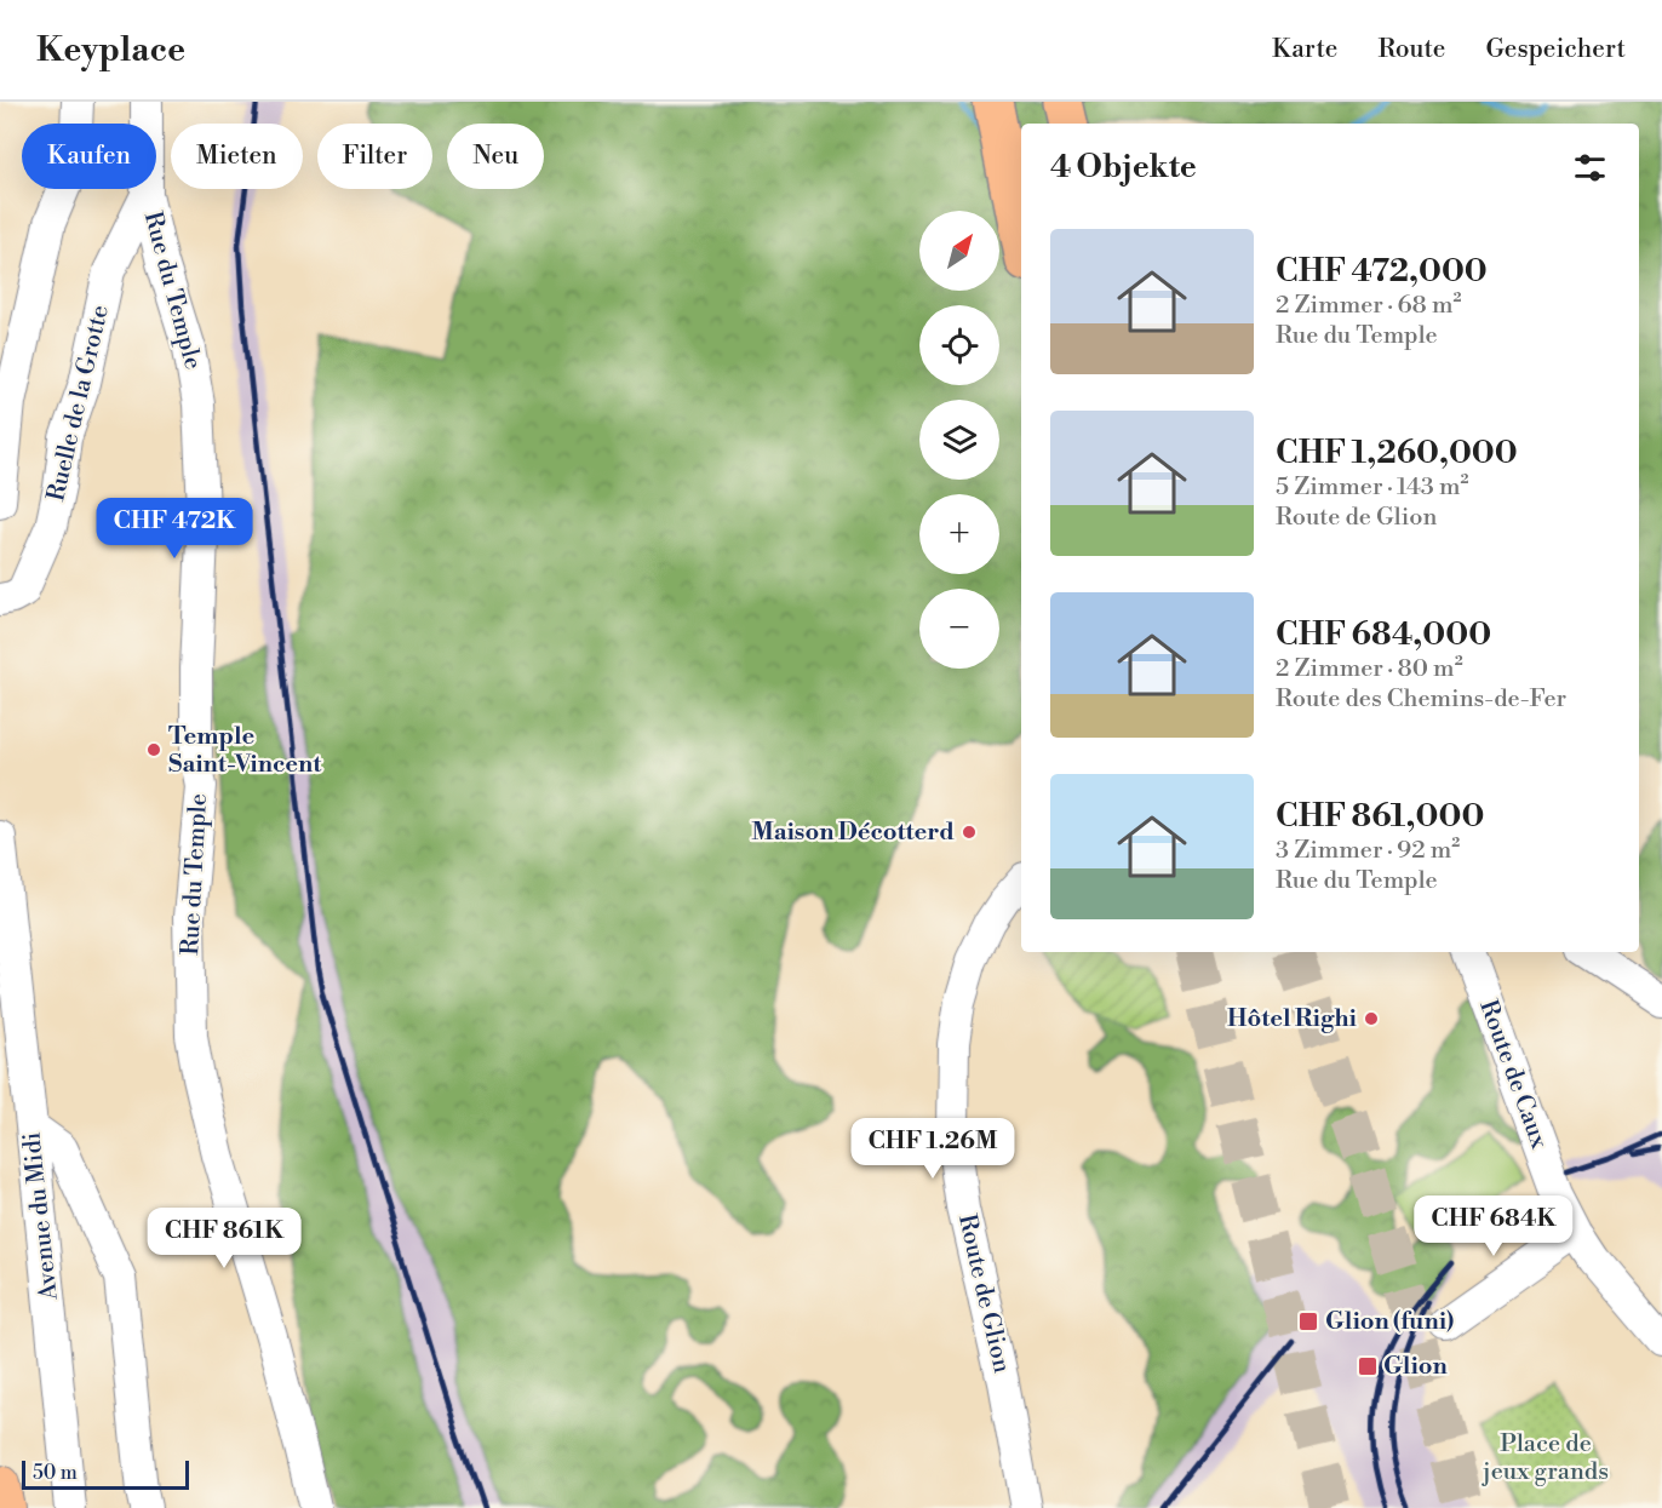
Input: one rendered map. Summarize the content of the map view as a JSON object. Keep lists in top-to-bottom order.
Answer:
{
  "streets": {
    "street": [
      "Rue du Temple",
      "Ruelle de la Grotte",
      "Route de Caux",
      "Avenue du Midi",
      "Route de Glion"
    ]
  },
  "crossings": [
    ["Rue du Temple", "Ruelle de la Grotte"]
  ],
  "parks": ["Place de jeux grands"],
  "places": {
    "other": ["Temple Saint-Vincent", "Maison Décotterd", "Hôtel Righi"],
    "transit": ["Glion (funi)", "Glion"]
  },
  "scale_bar": "50 m",
  "north": "top right",
  "page": {
    "header": "Keyplace",
    "nav": ["Karte", "Route", "Gespeichert"],
    "chip": [
      "Kaufen",
      "Mieten",
      "Filter",
      "Neu"
    ],
    "heading": "4 Objekte",
    "map_buttons": ["+", "−"],
    "list": [
      {
        "name": "CHF 472,000",
        "note": "2 Zimmer · 68 m² · Rue du Temple"
      },
      {
        "name": "CHF 1,260,000",
        "note": "5 Zimmer · 143 m² · Route de Glion"
      },
      {
        "name": "CHF 684,000",
        "note": "2 Zimmer · 80 m² · Route des Chemins-de-Fer"
      },
      {
        "name": "CHF 861,000",
        "note": "3 Zimmer · 92 m² · Rue du Temple"
      }
    ],
    "price": [
      "CHF 472K",
      "CHF 1.26M",
      "CHF 684K",
      "CHF 861K"
    ],
    "scale": "50 m"
  }
}
